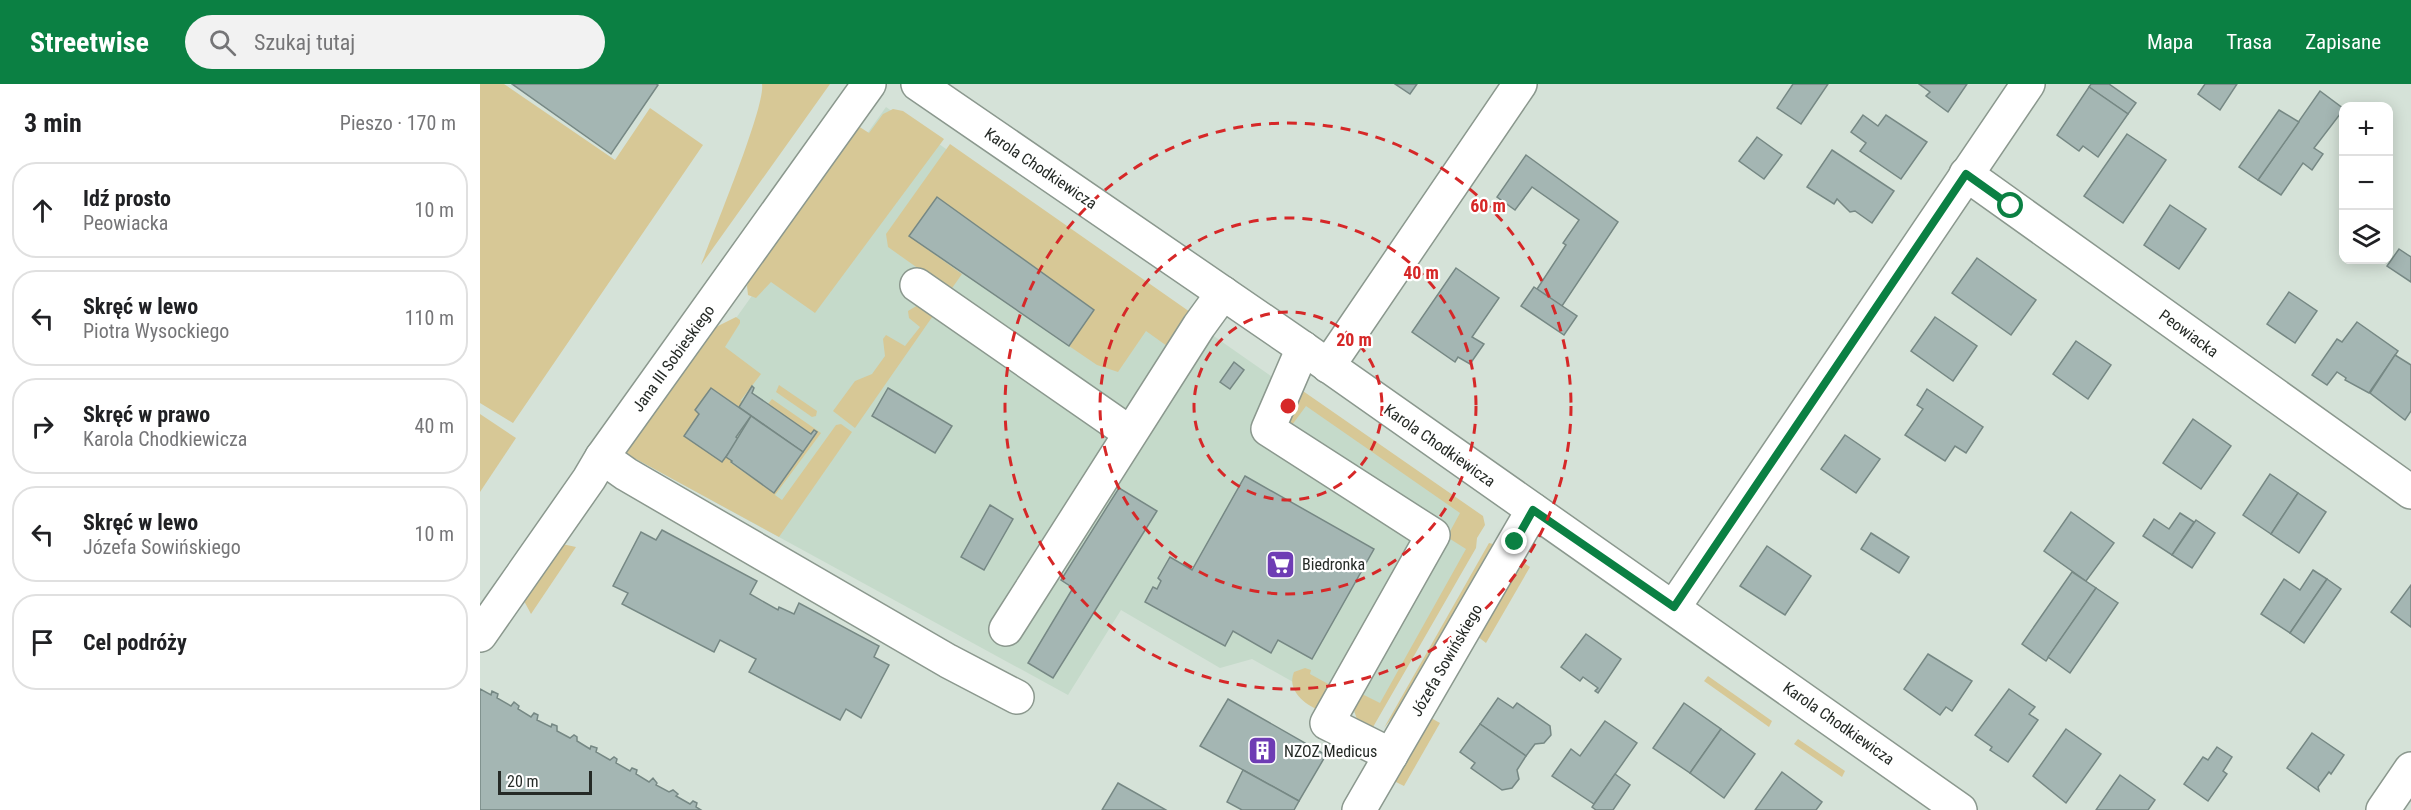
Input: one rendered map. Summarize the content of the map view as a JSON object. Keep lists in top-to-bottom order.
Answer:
{
  "streets": {
    "street": [
      "Karola Chodkiewicza",
      "Peowiacka",
      "Jana III Sobieskiego",
      "Józefa Sowińskiego"
    ]
  },
  "crossings": [
    ["Karola Chodkiewicza", "Józefa Sowińskiego"]
  ],
  "places": {
    "supermarket": ["Biedronka"],
    "building": ["NZOZ Medicus"]
  },
  "scale_bar": "20 m",
  "page": {
    "header": "Streetwise",
    "search": "Szukaj tutaj",
    "nav": ["Mapa", "Trasa", "Zapisane"],
    "heading": ["3 min", "Pieszo · 170 m"],
    "map_buttons": ["+", "−"],
    "list": [
      ["Idź prosto", "Peowiacka", "10 m"],
      ["Skręć w lewo", "Piotra Wysockiego", "110 m"],
      ["Skręć w prawo", "Karola Chodkiewicza", "40 m"],
      ["Skręć w lewo", "Józefa Sowińskiego", "10 m"],
      "Cel podróży"
    ],
    "scale": "20 m"
  },
  "rings": ["60 m", "40 m", "20 m"]
}
